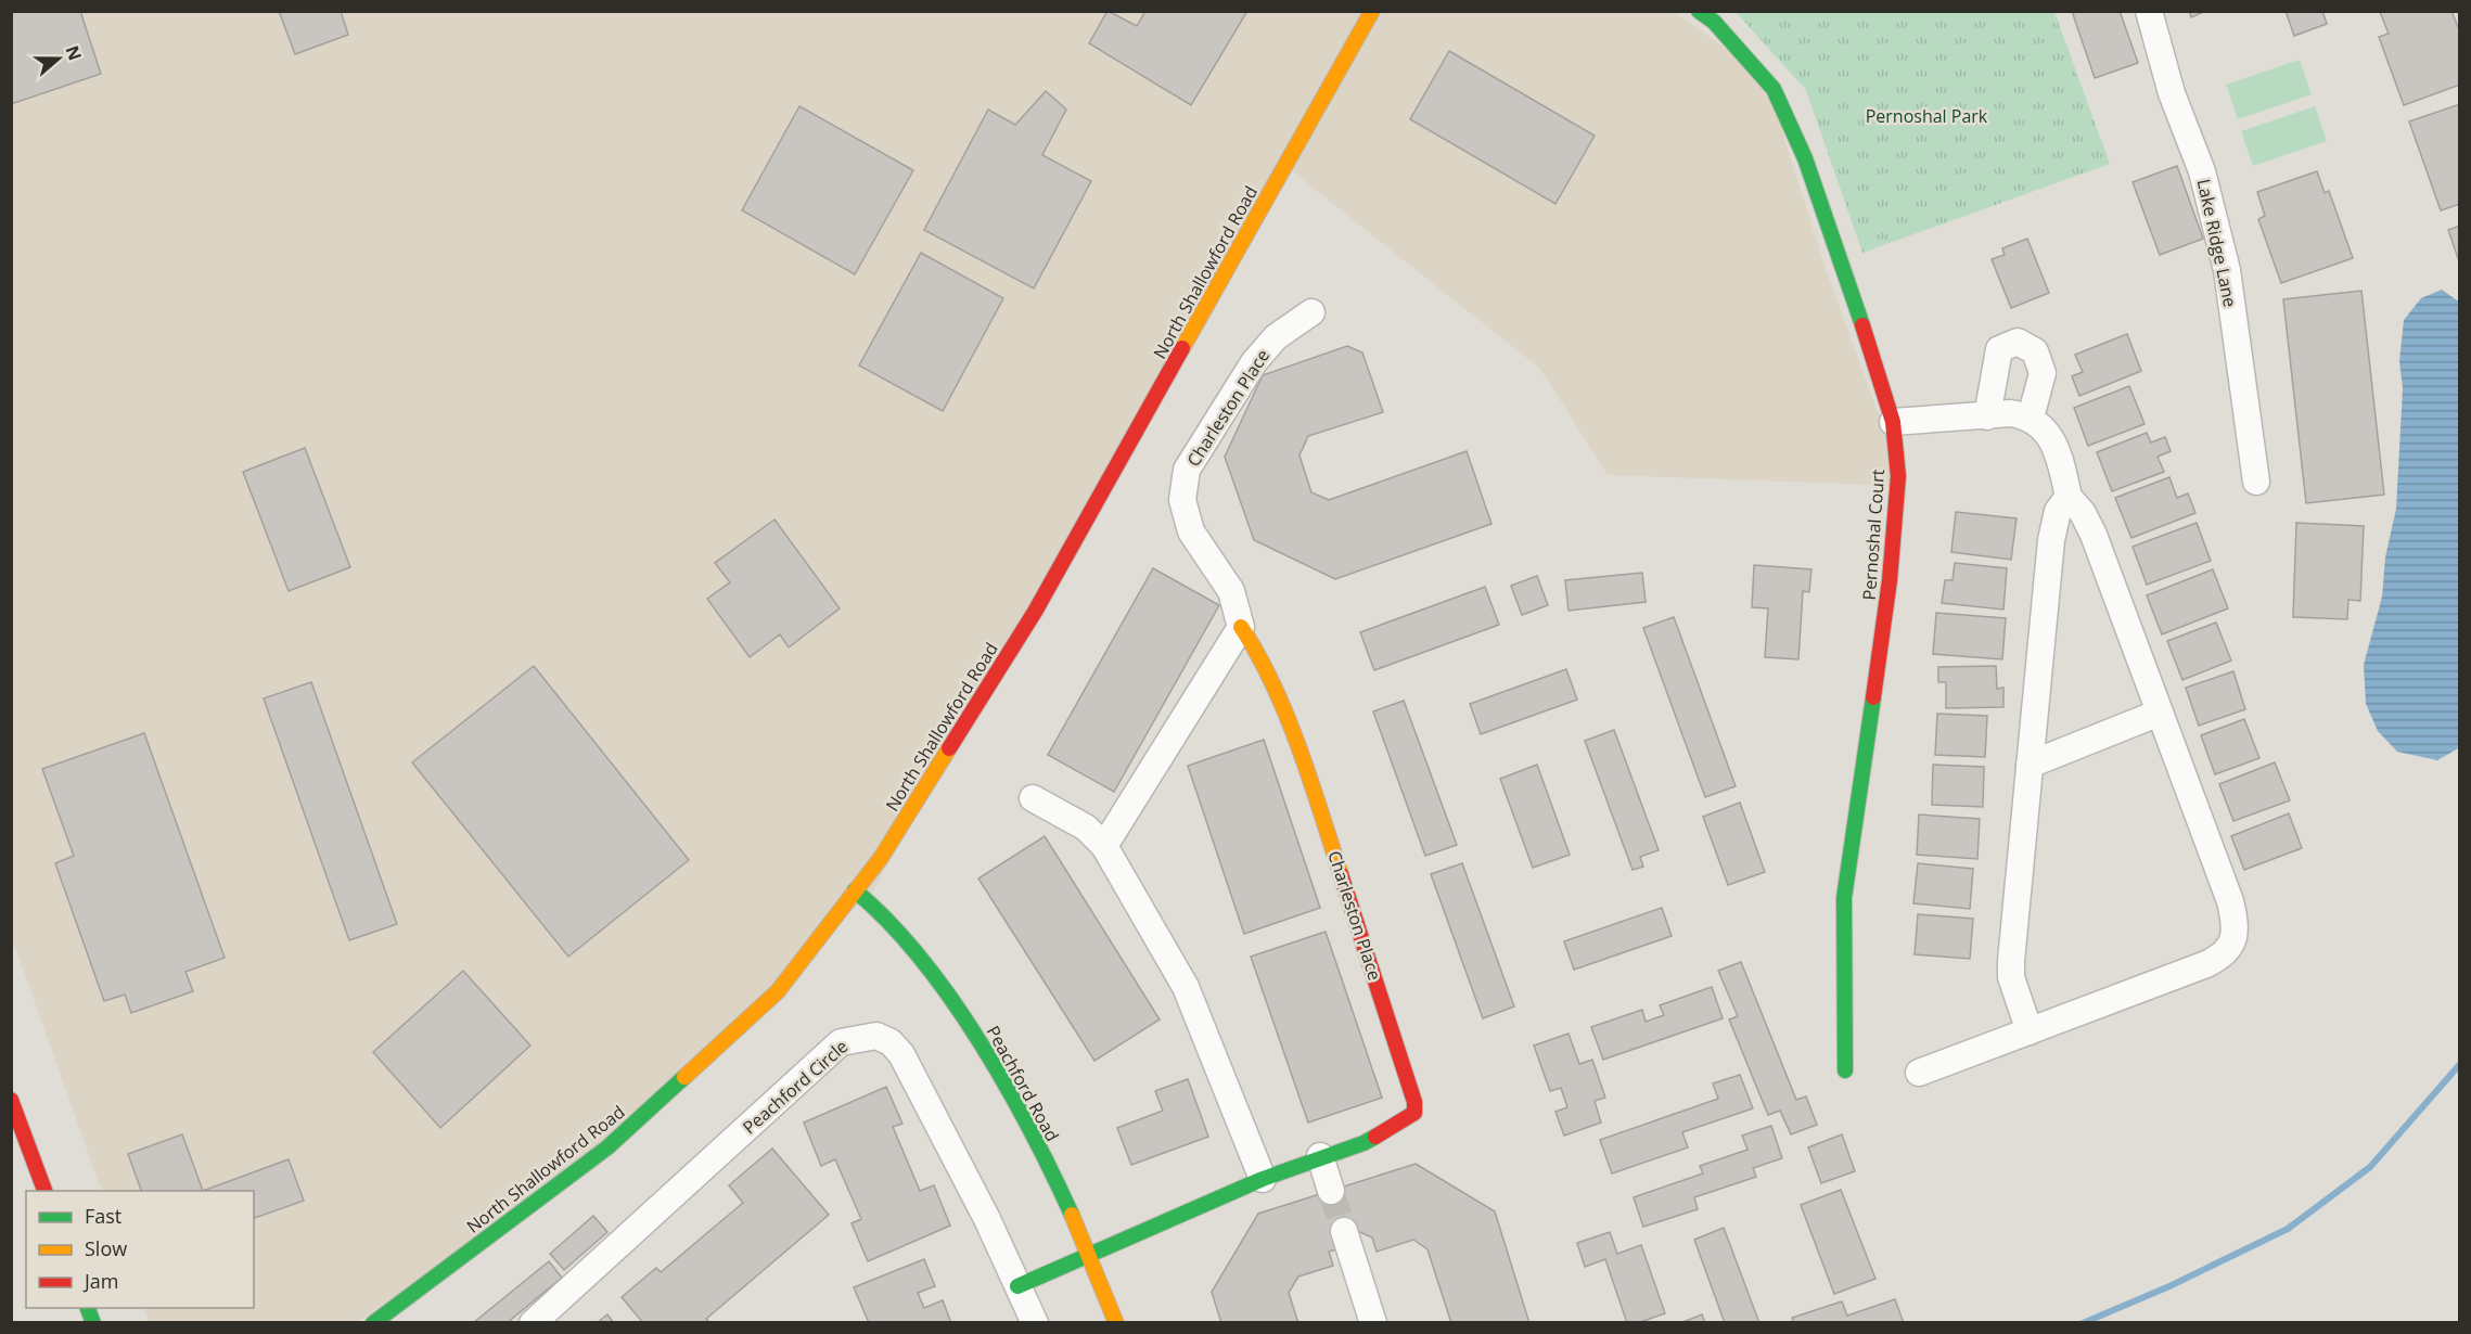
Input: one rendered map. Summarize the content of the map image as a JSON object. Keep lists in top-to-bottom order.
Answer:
{
  "streets": {
    "street": [
      "Lake Ridge Lane",
      "North Shallowford Road",
      "Charleston Place",
      "Pernoshal Court",
      "Peachford Road",
      "Peachford Circle"
    ]
  },
  "crossings": [
    ["North Shallowford Road", "Peachford Road"],
    ["Charleston Place", "Peachford Road"]
  ],
  "parks": ["Pernoshal Park"],
  "legend": ["Fast", "Slow", "Jam"],
  "north": "right"
}
